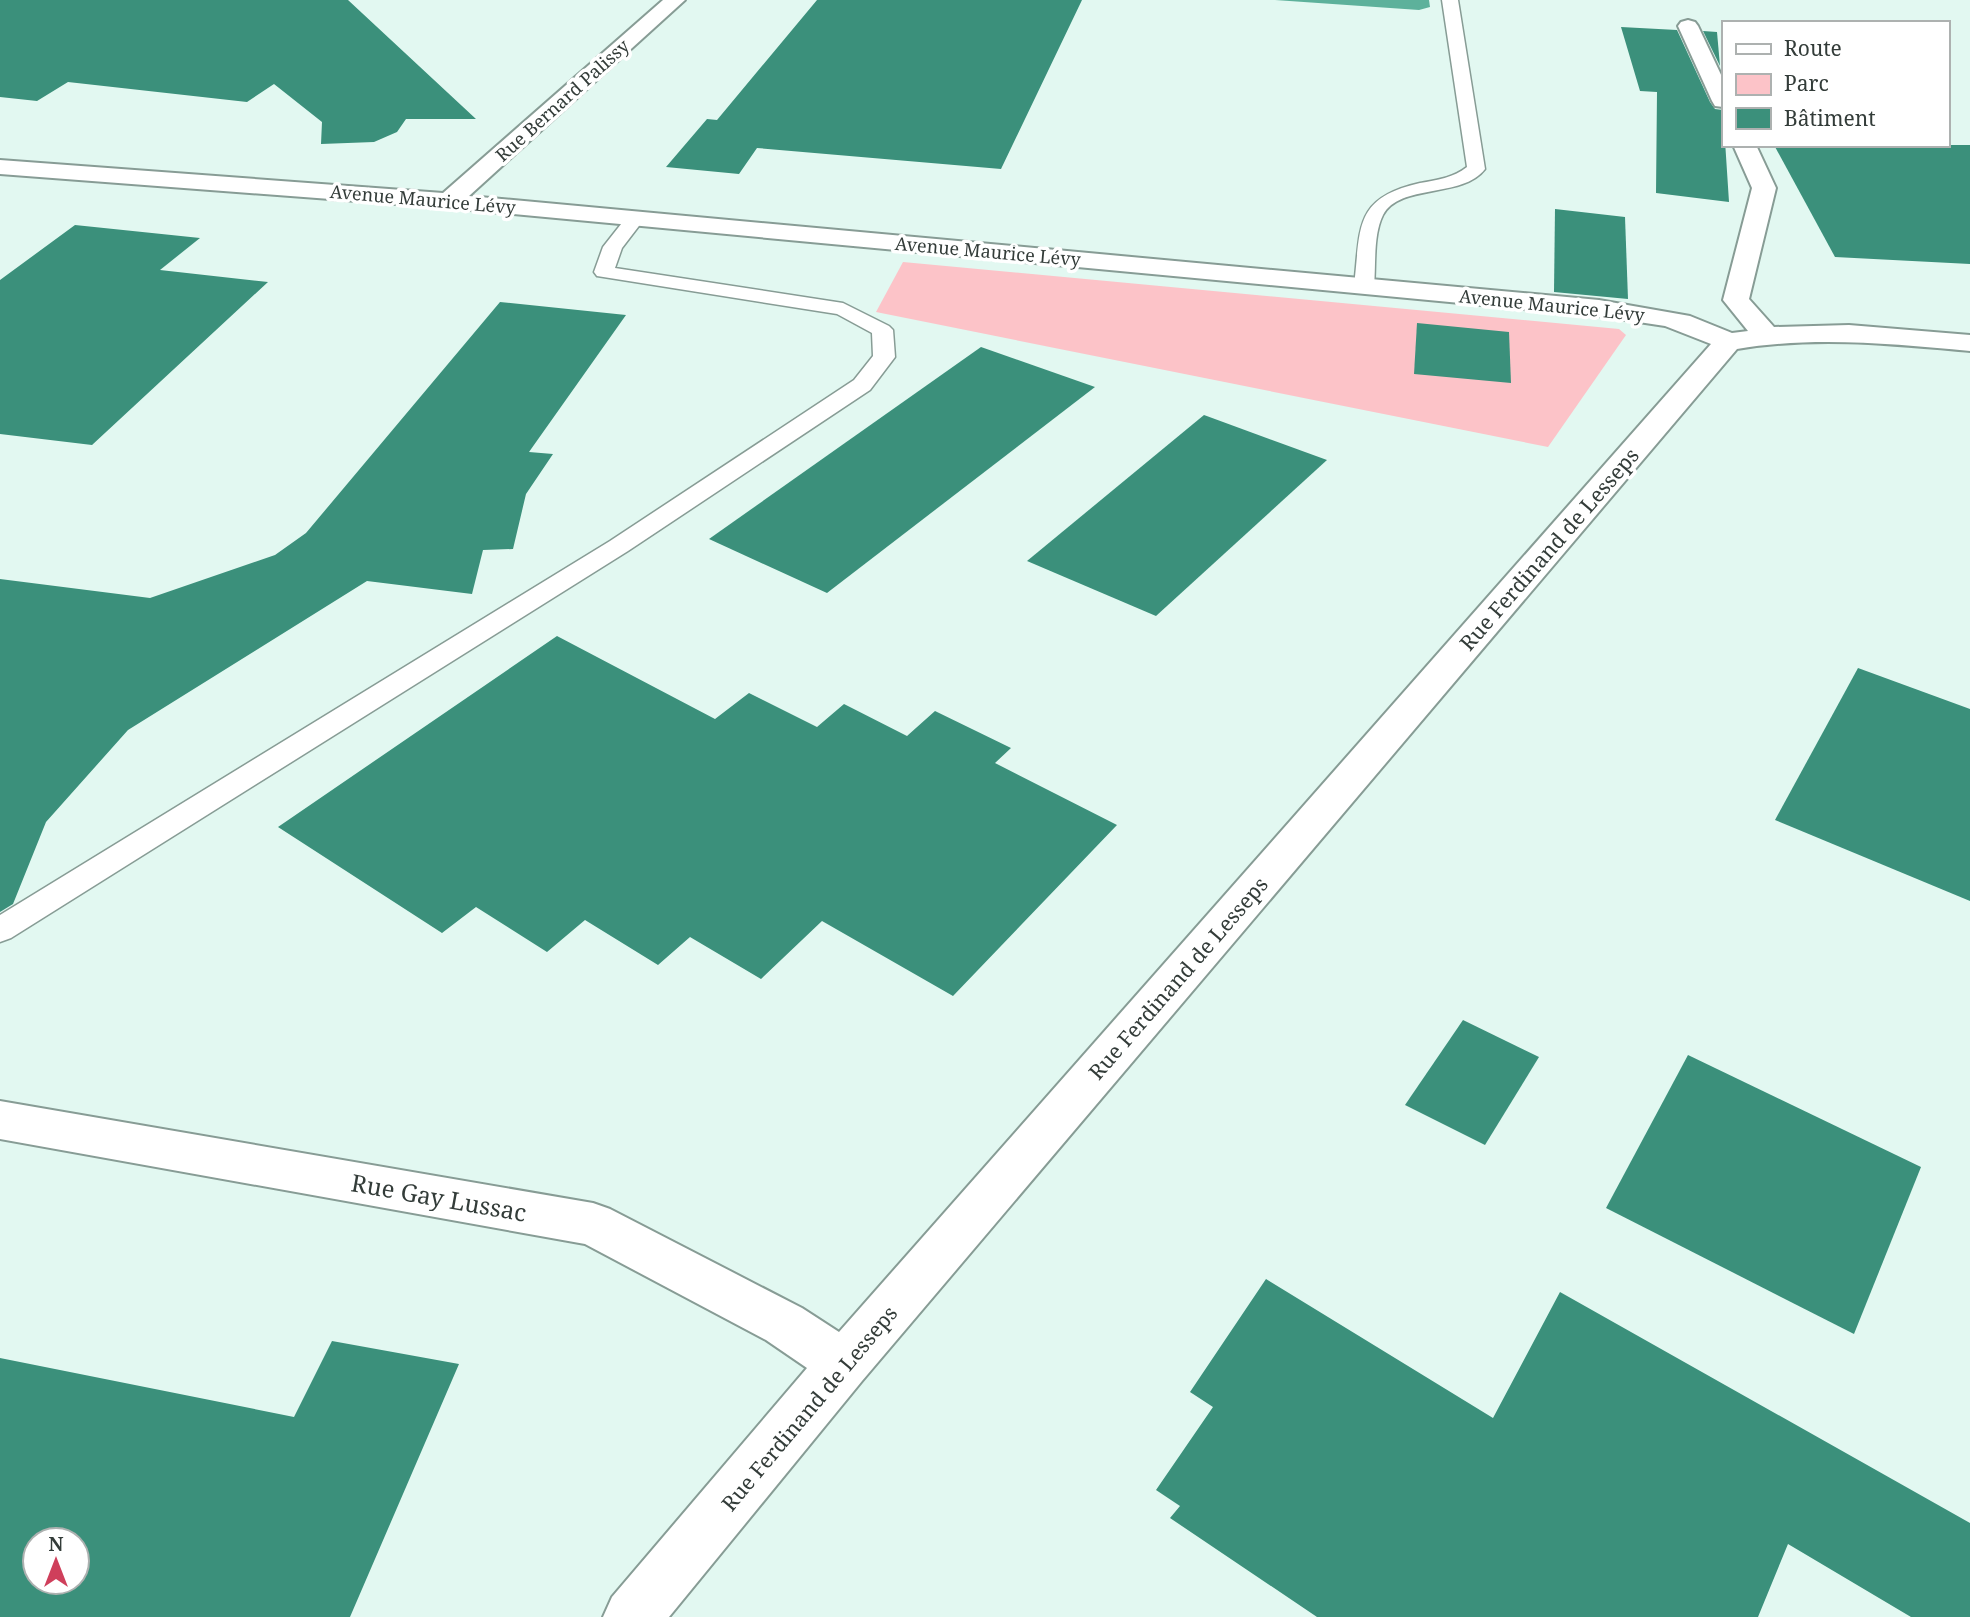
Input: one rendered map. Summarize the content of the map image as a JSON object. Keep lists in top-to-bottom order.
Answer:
{
  "streets": {
    "street": [
      "Rue Bernard Palissy",
      "Avenue Maurice Lévy",
      "Rue Ferdinand de Lesseps",
      "Rue Gay Lussac"
    ]
  },
  "crossings": [
    ["Rue Bernard Palissy", "Avenue Maurice Lévy"],
    ["Avenue Maurice Lévy", "Rue Ferdinand de Lesseps"],
    ["Rue Ferdinand de Lesseps", "Rue Gay Lussac"]
  ],
  "legend": ["Route", "Parc", "Bâtiment"],
  "north": "top"
}
